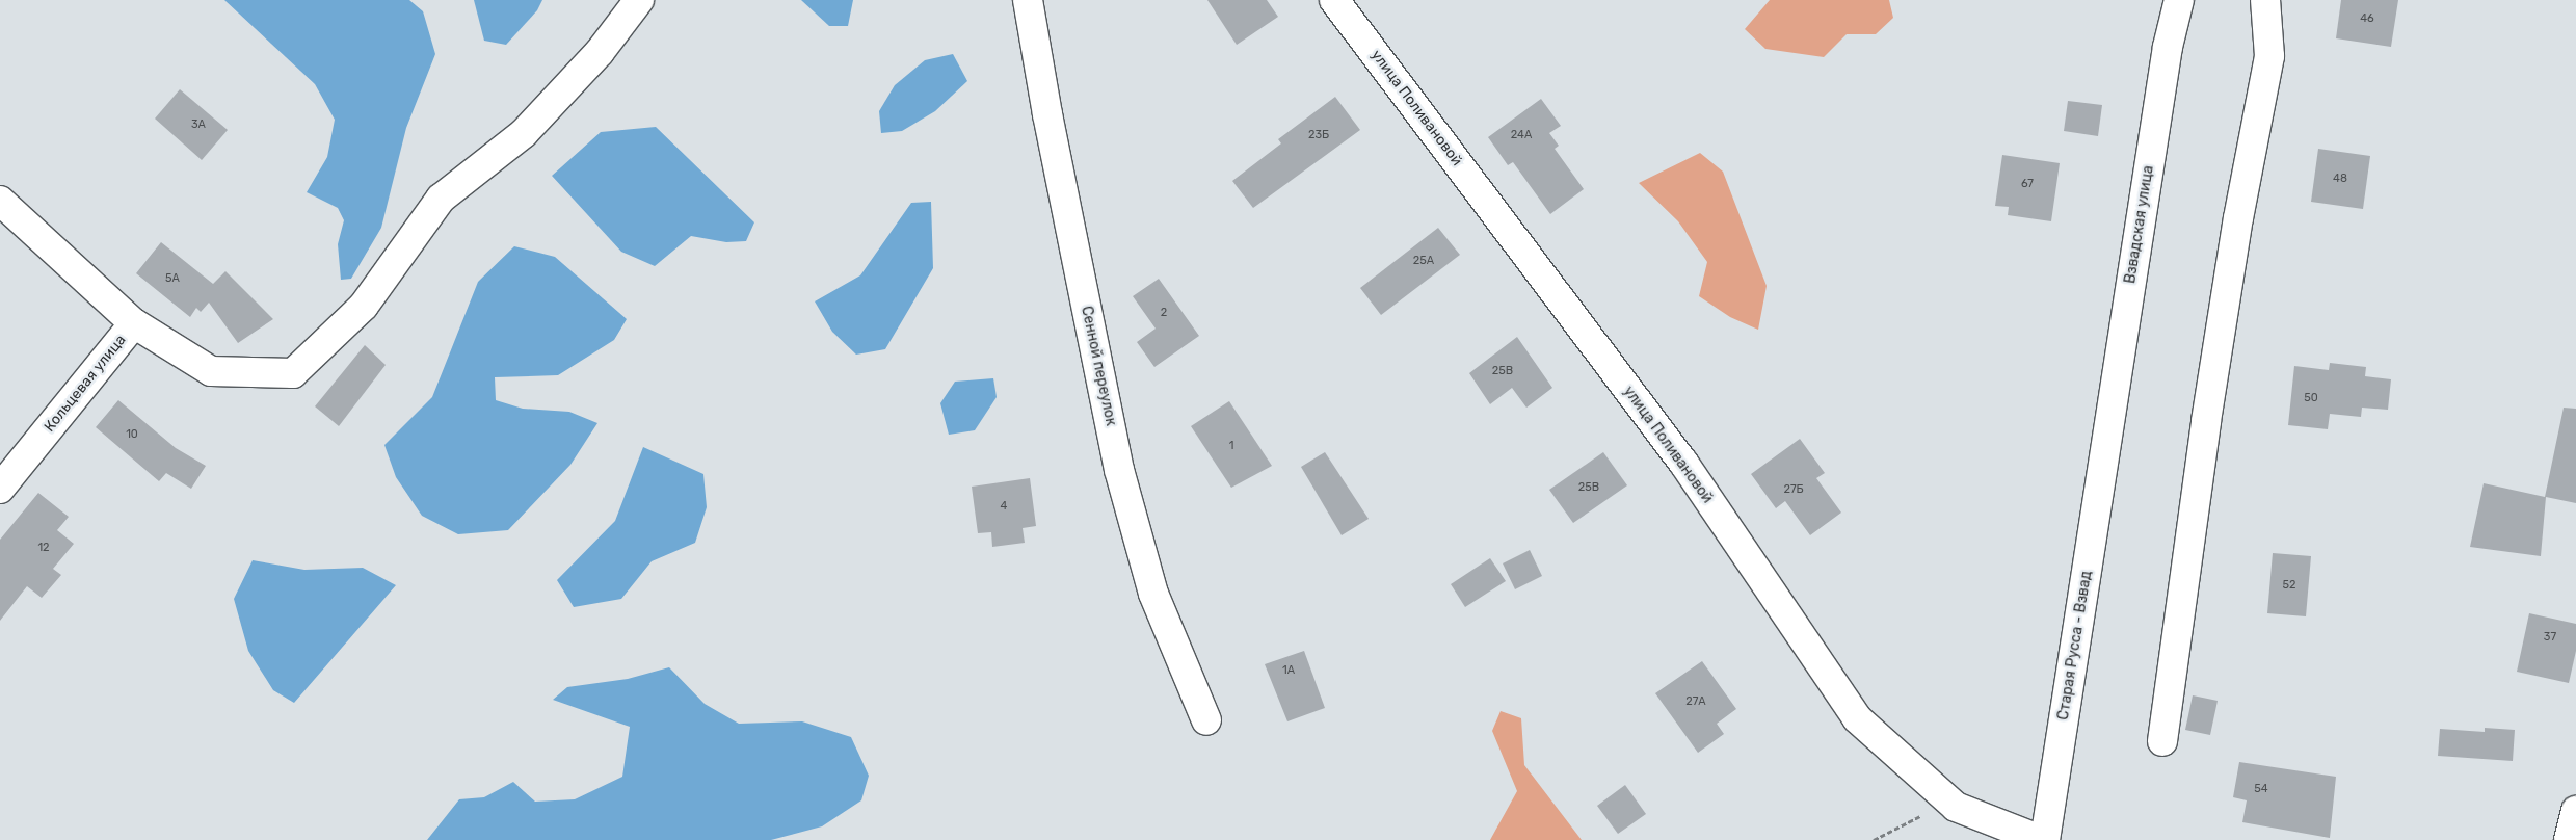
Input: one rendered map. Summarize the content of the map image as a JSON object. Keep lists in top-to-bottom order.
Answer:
{
  "streets": {
    "street": [
      "улица Поливановой",
      "Взвадская улица",
      "Сенной переулок",
      "Кольцевая улица",
      "Старая Русса - Взвад"
    ]
  },
  "crossings": [
    ["Взвадская улица", "Старая Русса - Взвад"]
  ],
  "house_numbers": [
    "46",
    "3А",
    "23Б",
    "24А",
    "48",
    "67",
    "25А",
    "5А",
    "2",
    "25В",
    "50",
    "10",
    "1",
    "25В",
    "27Б",
    "4",
    "12",
    "52",
    "37",
    "1А",
    "27А",
    "54"
  ]
}
